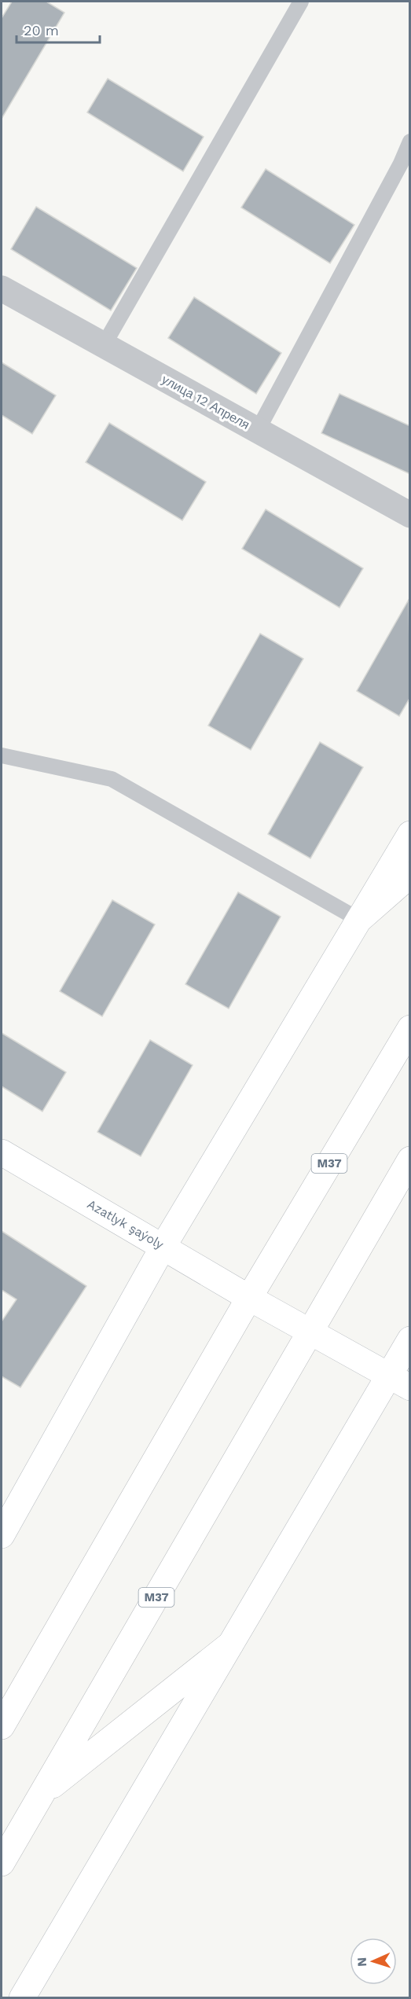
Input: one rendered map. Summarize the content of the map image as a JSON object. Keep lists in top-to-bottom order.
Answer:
{
  "streets": {
    "main road": ["M37", "Azatlyk şaýoly"],
    "street": ["улица 12 Апреля"]
  },
  "crossings": [
    ["M37", "Azatlyk şaýoly"]
  ],
  "scale_bar": "20 m",
  "north": "left"
}
